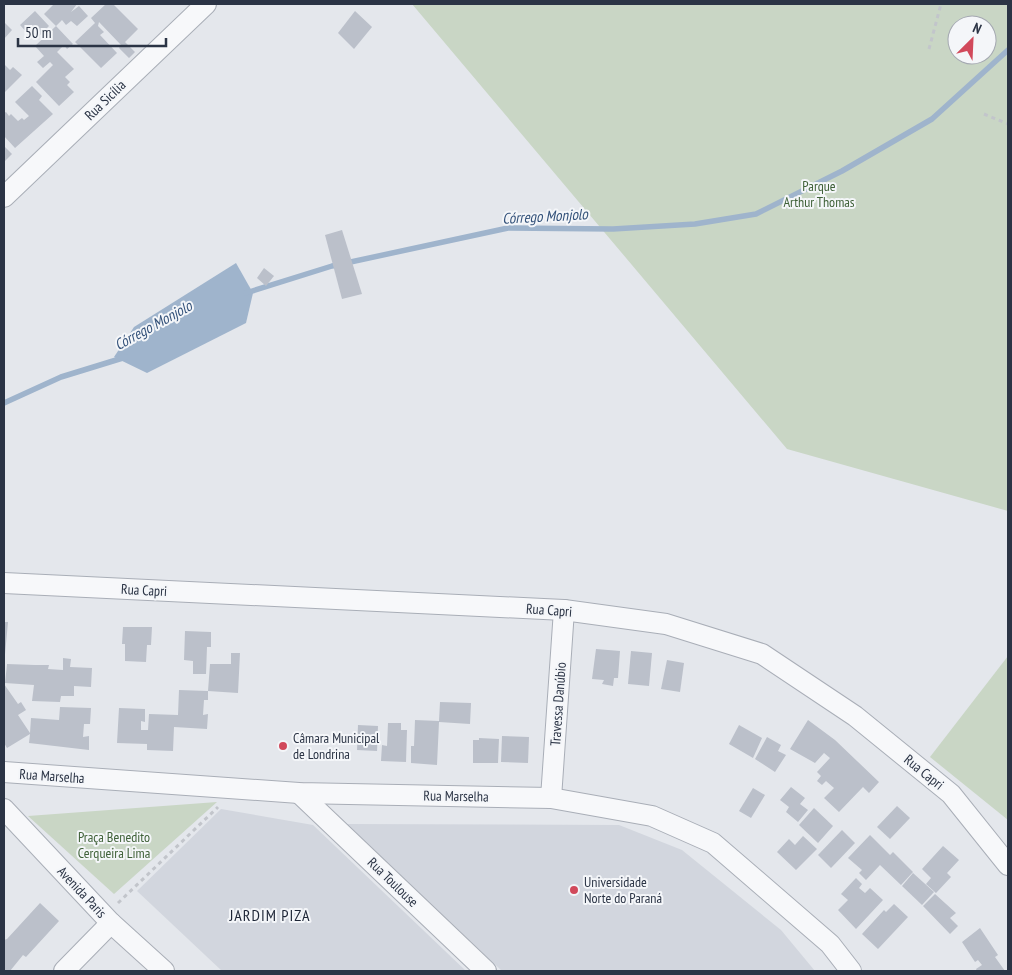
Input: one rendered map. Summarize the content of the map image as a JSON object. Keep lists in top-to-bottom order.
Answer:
{
  "streets": {
    "street": [
      "Rua Sicília",
      "Rua Capri",
      "Travessa Danúbio",
      "Rua Marselha",
      "Rua Toulouse",
      "Avenida Paris"
    ]
  },
  "crossings": [
    ["Rua Capri", "Travessa Danúbio"],
    ["Travessa Danúbio", "Rua Marselha"],
    ["Rua Marselha", "Rua Toulouse"]
  ],
  "districts": ["JARDIM PIZA"],
  "water": ["Córrego Monjolo"],
  "parks": ["Parque Arthur Thomas", "Praça Benedito Cerqueira Lima"],
  "places": ["Câmara Municipal de Londrina", "Universidade Norte do Paraná"],
  "scale_bar": "50 m",
  "north": "top right"
}
